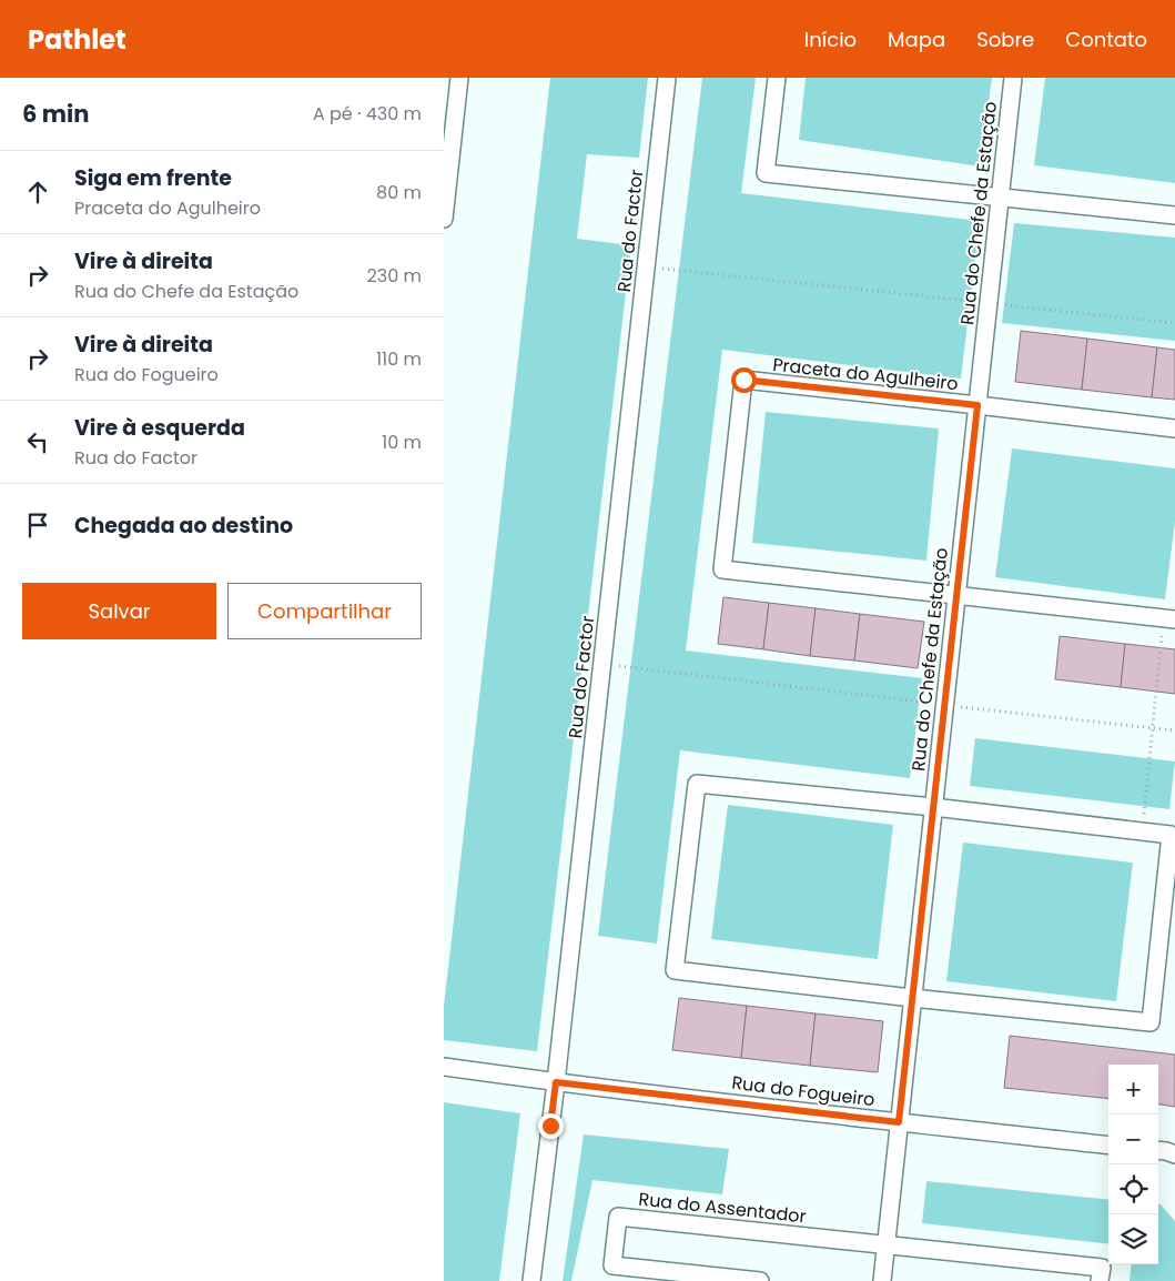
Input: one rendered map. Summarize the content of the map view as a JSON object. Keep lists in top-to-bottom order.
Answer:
{
  "streets": {
    "street": [
      "Rua do Chefe da Estação",
      "Rua do Factor",
      "Praceta do Agulheiro",
      "Rua do Fogueiro",
      "Rua do Assentador"
    ]
  },
  "crossings": [
    ["Rua do Chefe da Estação", "Praceta do Agulheiro"],
    ["Rua do Chefe da Estação", "Rua do Fogueiro"],
    ["Rua do Chefe da Estação", "Rua do Assentador"],
    ["Rua do Factor", "Rua do Fogueiro"]
  ],
  "page": {
    "header": "Pathlet",
    "nav": [
      "Início",
      "Mapa",
      "Sobre",
      "Contato"
    ],
    "heading": ["6 min", "A pé · 430 m"],
    "list": [
      ["Siga em frente", "Praceta do Agulheiro", "80 m"],
      ["Vire à direita", "Rua do Chefe da Estação", "230 m"],
      ["Vire à direita", "Rua do Fogueiro", "110 m"],
      ["Vire à esquerda", "Rua do Factor", "10 m"],
      "Chegada ao destino"
    ],
    "buttons": ["Salvar", "Compartilhar"],
    "map_buttons": ["+", "−"]
  }
}
